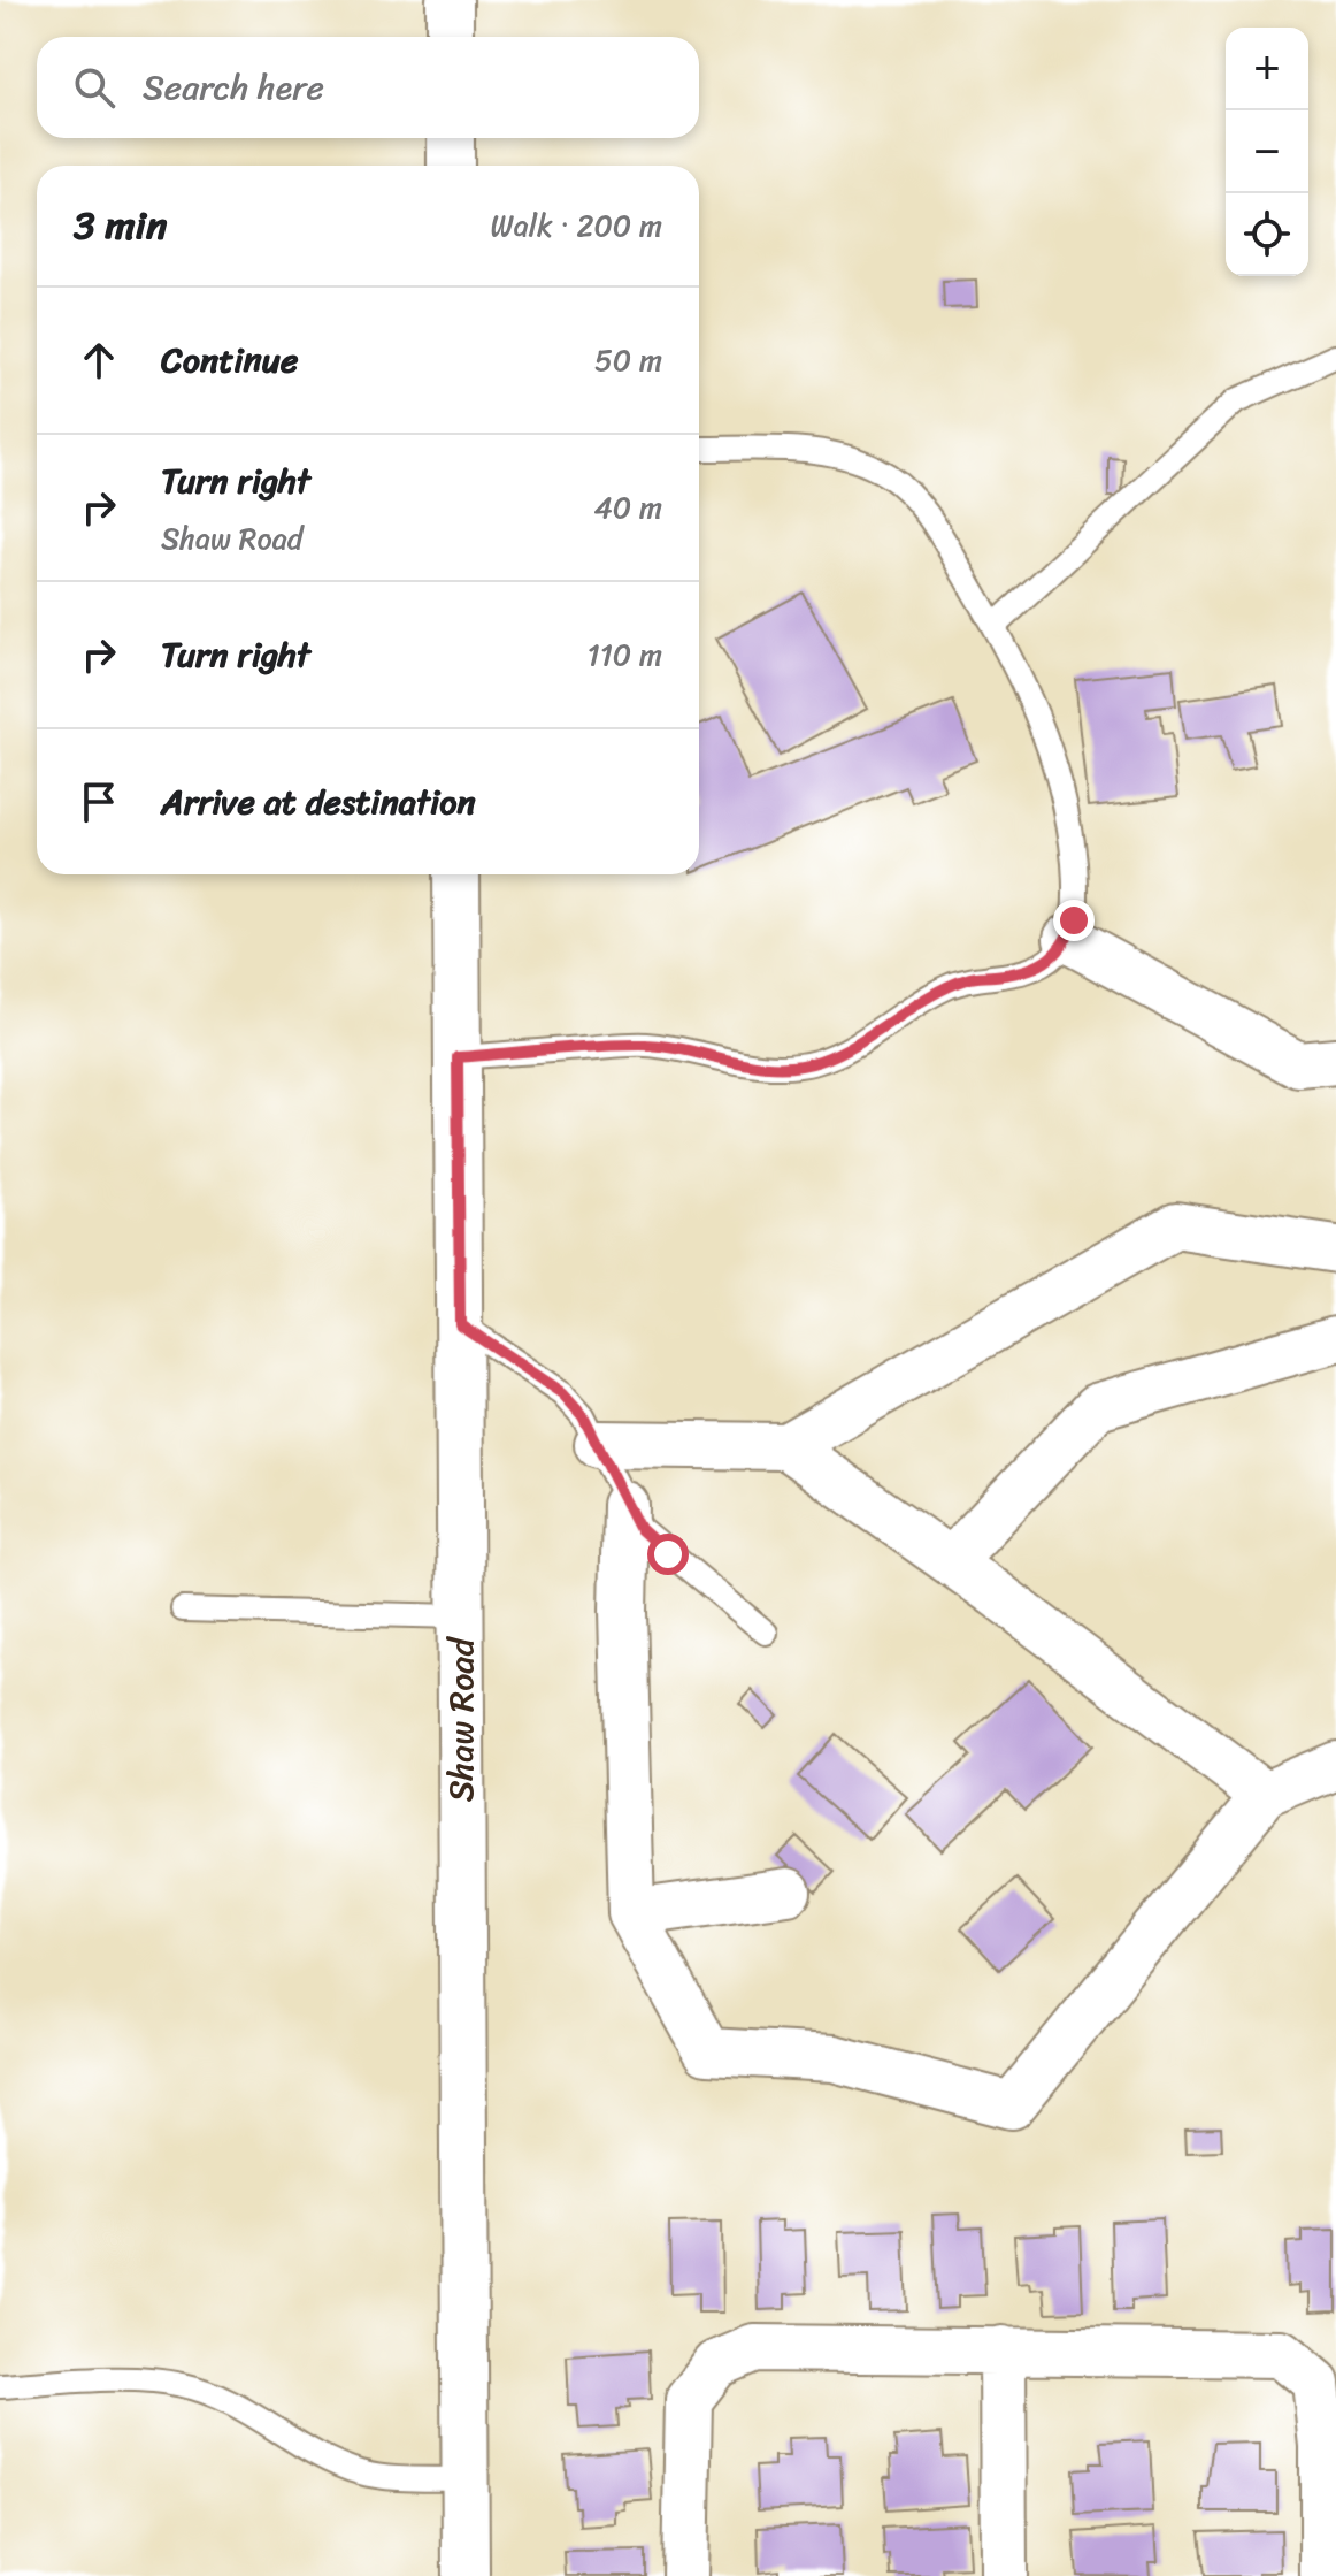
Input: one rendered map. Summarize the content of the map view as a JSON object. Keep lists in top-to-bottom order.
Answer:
{
  "streets": {
    "street": ["Shaw Road"]
  },
  "page": {
    "map_buttons": ["+", "−"],
    "search": "Search here",
    "heading": ["3 min", "Walk · 200 m"],
    "list": [
      ["Continue", "50 m"],
      ["Turn right", "Shaw Road", "40 m"],
      ["Turn right", "110 m"],
      "Arrive at destination"
    ]
  }
}
